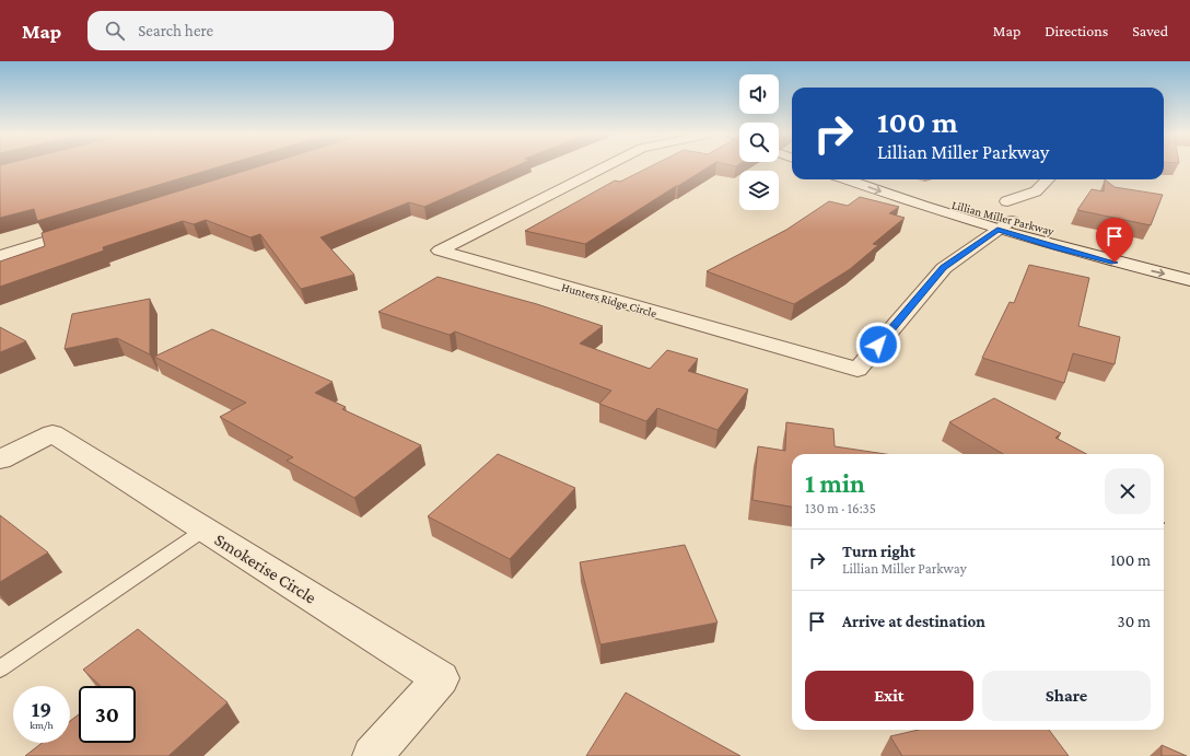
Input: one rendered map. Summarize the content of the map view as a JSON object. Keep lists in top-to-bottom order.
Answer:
{
  "streets": {
    "street": ["Lillian Miller Parkway", "Hunters Ridge Circle", "Smokerise Circle"]
  },
  "crossings": [
    ["Lillian Miller Parkway", "Hunters Ridge Circle"]
  ],
  "page": {
    "header": "Map",
    "search": "Search here",
    "nav": ["Map", "Directions", "Saved"],
    "turn": ["100 m", "Lillian Miller Parkway"],
    "heading": ["1 min", "130 m · 16:35"],
    "list": [
      {
        "name": "Turn right",
        "note": "Lillian Miller Parkway",
        "value": "100 m"
      },
      {
        "name": "Arrive at destination",
        "value": "30 m"
      }
    ],
    "buttons": ["Exit", "Share"],
    "speed": "19 km/h",
    "limit": "30"
  }
}
